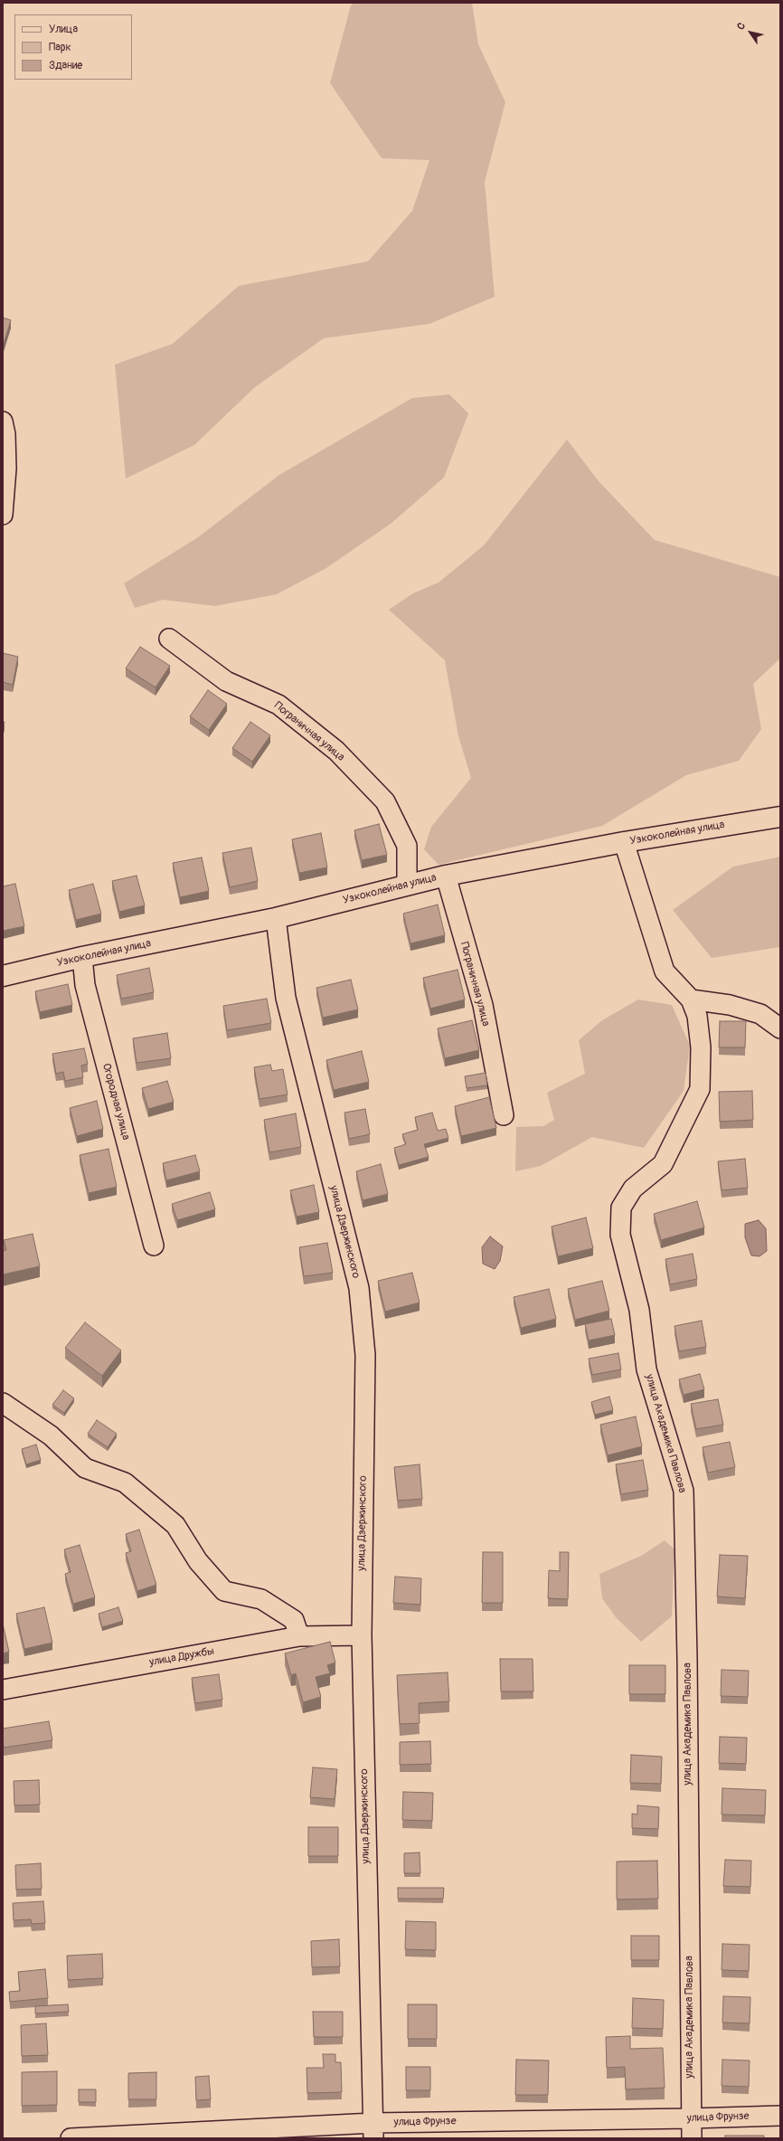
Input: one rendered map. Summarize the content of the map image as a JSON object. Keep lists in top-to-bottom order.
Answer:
{
  "streets": {
    "street": [
      "Пограничная улица",
      "Узкоколейная улица",
      "Огородная улица",
      "улица Дзержинского",
      "улица Академика Павлова",
      "улица Дружбы",
      "улица Фрунзе"
    ]
  },
  "crossings": [
    ["Пограничная улица", "Узкоколейная улица"],
    ["Узкоколейная улица", "Огородная улица"],
    ["Узкоколейная улица", "улица Дзержинского"],
    ["Узкоколейная улица", "улица Академика Павлова"],
    ["улица Дзержинского", "улица Дружбы"],
    ["улица Дзержинского", "улица Фрунзе"],
    ["улица Академика Павлова", "улица Фрунзе"]
  ],
  "legend": ["Улица", "Парк", "Здание"],
  "north": "top left"
}
